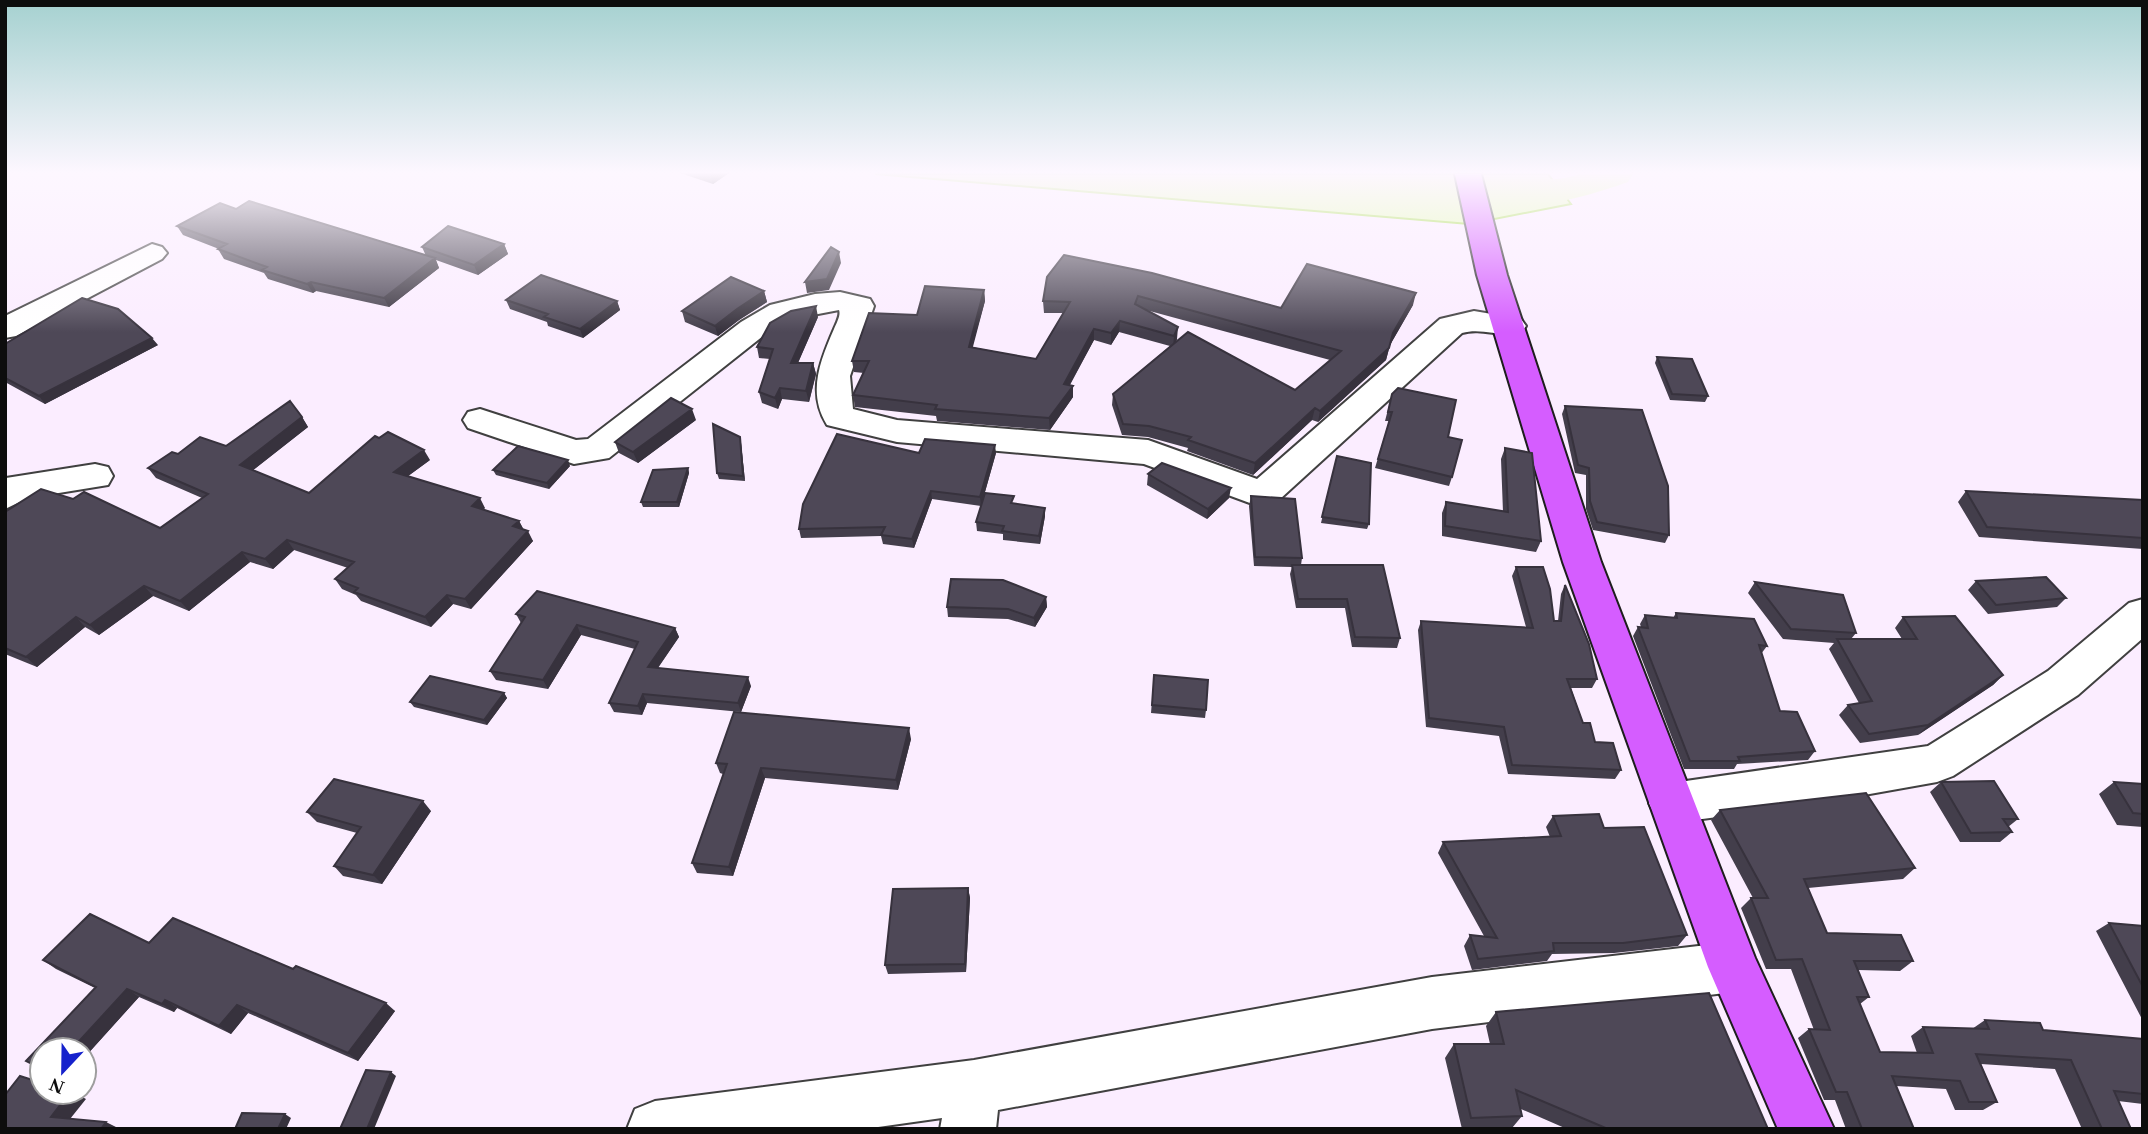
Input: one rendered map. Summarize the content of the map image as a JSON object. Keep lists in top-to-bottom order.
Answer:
{
  "north": "bottom"
}
